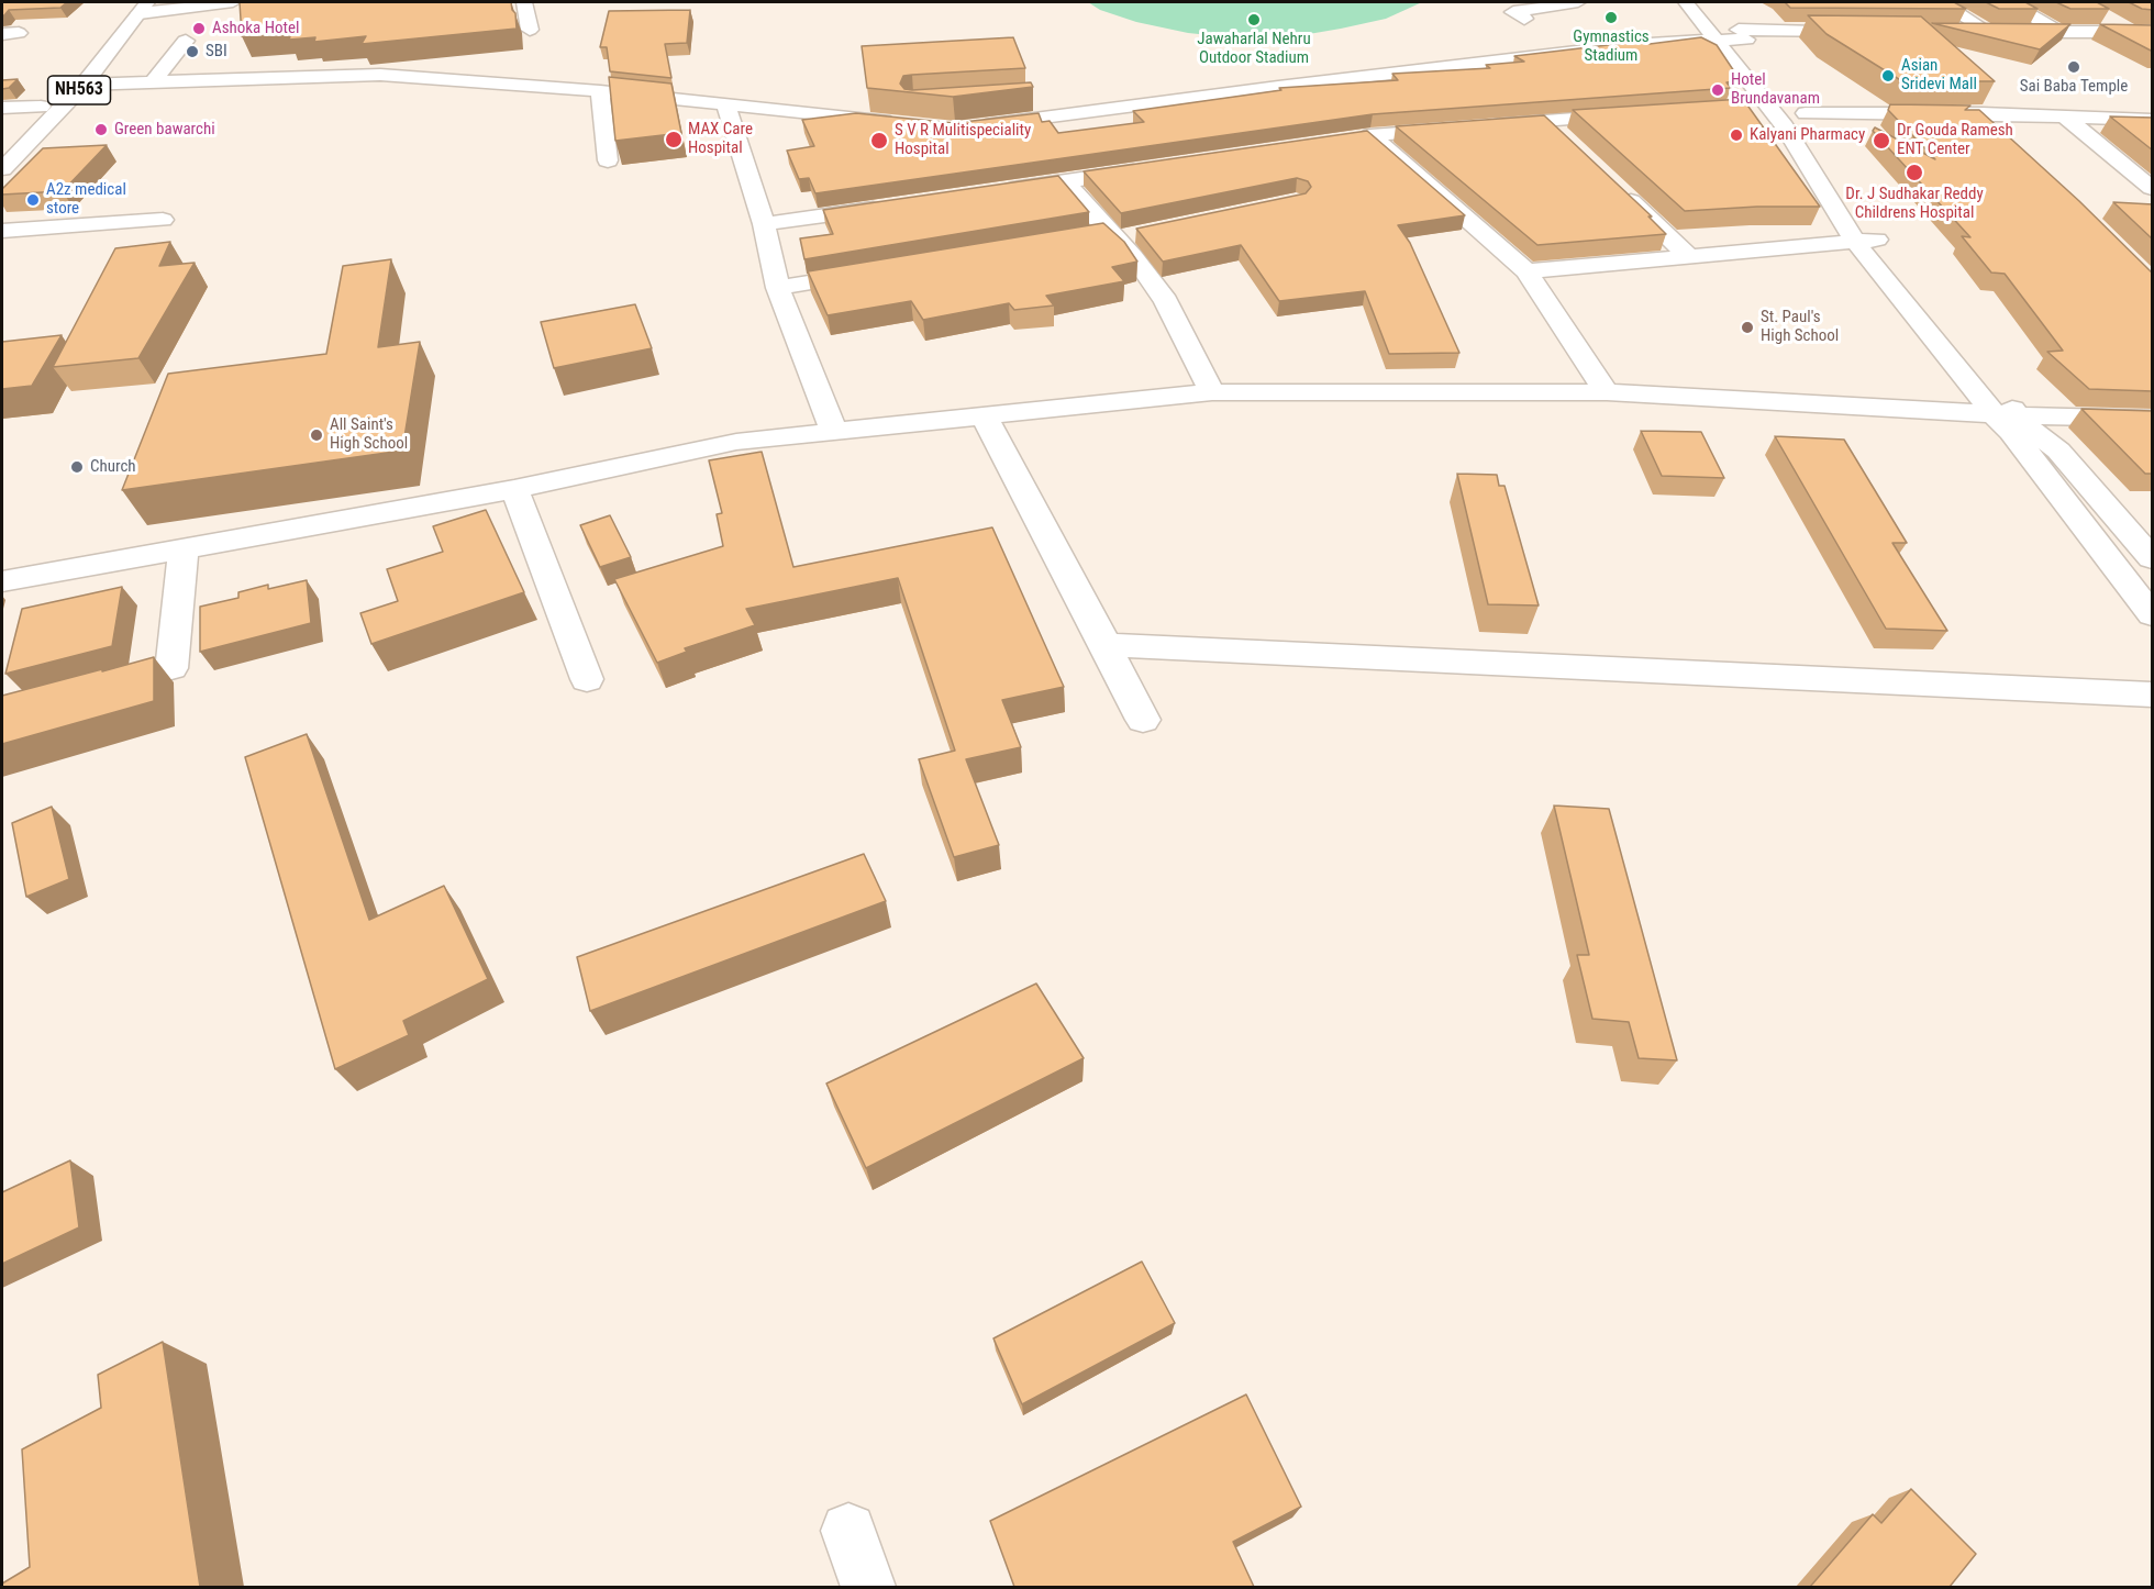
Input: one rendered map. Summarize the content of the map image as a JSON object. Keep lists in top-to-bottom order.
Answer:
{
  "streets": {
    "main road": ["NH563"]
  },
  "places": [
    "Gymnastics Stadium",
    "Jawaharlal Nehru Outdoor Stadium",
    "Ashoka Hotel",
    "SBI",
    "Sai Baba Temple",
    "Asian Sridevi Mall",
    "Hotel Brundavanam",
    "Green bawarchi",
    "Kalyani Pharmacy",
    "MAX Care Hospital",
    "S V R Mulitispeciality Hospital",
    "Dr Gouda Ramesh ENT Center",
    "Dr. J Sudhakar Reddy Childrens Hospital",
    "A2z medical store",
    "St. Paul's High School",
    "All Saint's High School",
    "Church"
  ]
}
